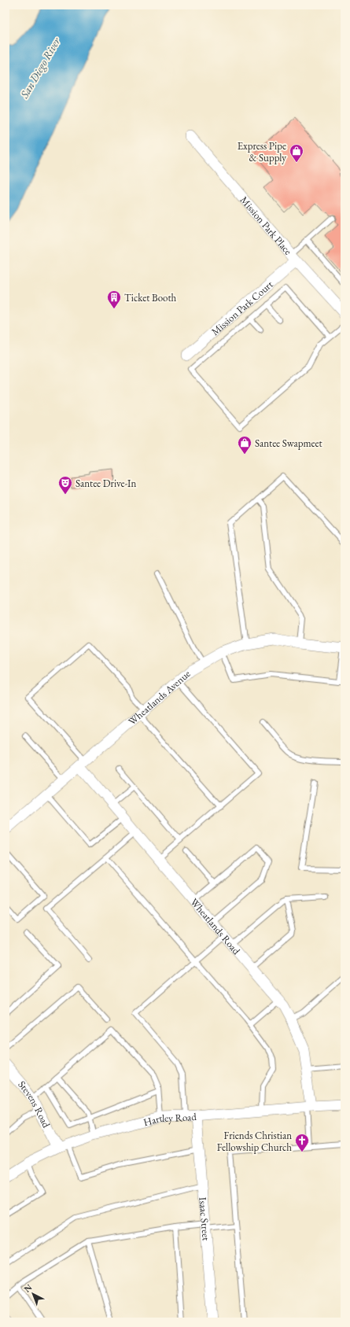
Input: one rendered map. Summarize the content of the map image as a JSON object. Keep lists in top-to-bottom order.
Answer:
{
  "streets": {
    "street": [
      "Mission Park Place",
      "Mission Park Court",
      "Wheatlands Avenue",
      "Wheatlands Road",
      "Stevens Road",
      "Hartley Road",
      "Isaac Street"
    ]
  },
  "crossings": [
    ["Mission Park Place", "Mission Park Court"],
    ["Wheatlands Avenue", "Wheatlands Road"],
    ["Wheatlands Road", "Hartley Road"],
    ["Stevens Road", "Hartley Road"],
    ["Hartley Road", "Isaac Street"]
  ],
  "water": ["San Diego River"],
  "places": {
    "shop": ["Express Pipe & Supply", "Santee Swapmeet"],
    "building": ["Ticket Booth"],
    "theatre": ["Santee Drive-In"],
    "church": ["Friends Christian Fellowship Church"]
  },
  "north": "top left"
}
